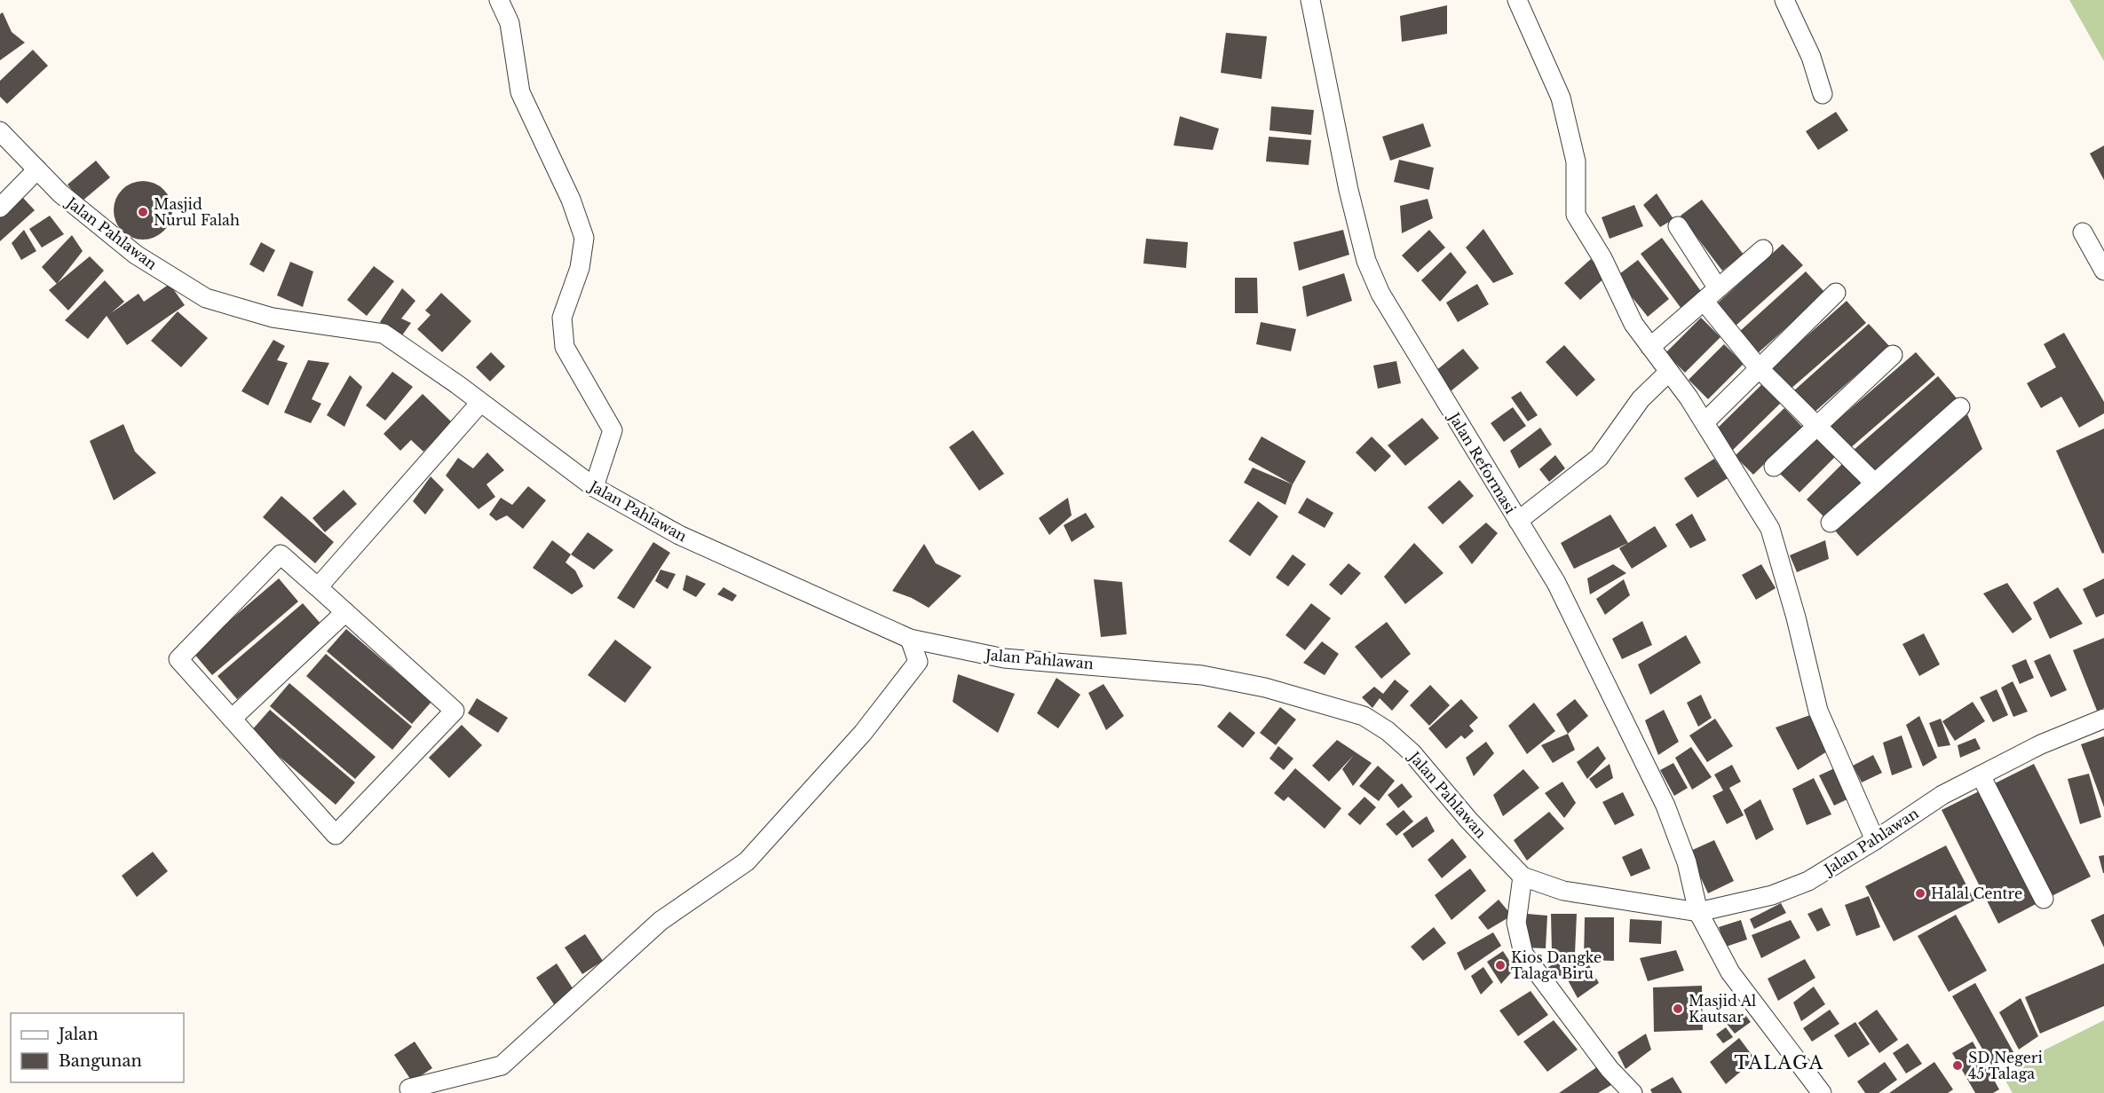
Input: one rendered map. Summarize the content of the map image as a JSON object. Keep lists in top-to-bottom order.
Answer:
{
  "streets": {
    "street": ["Jalan Pahlawan", "Jalan Reformasi"]
  },
  "crossings": [
    ["Jalan Pahlawan", "Jalan Reformasi"]
  ],
  "districts": ["TALAGA"],
  "places": [
    "Masjid Nurul Falah",
    "Halal Centre",
    "Kios Dangke Talaga Biru",
    "Masjid Al Kautsar",
    "SD Negeri 45 Talaga"
  ],
  "legend": ["Jalan", "Bangunan"]
}
